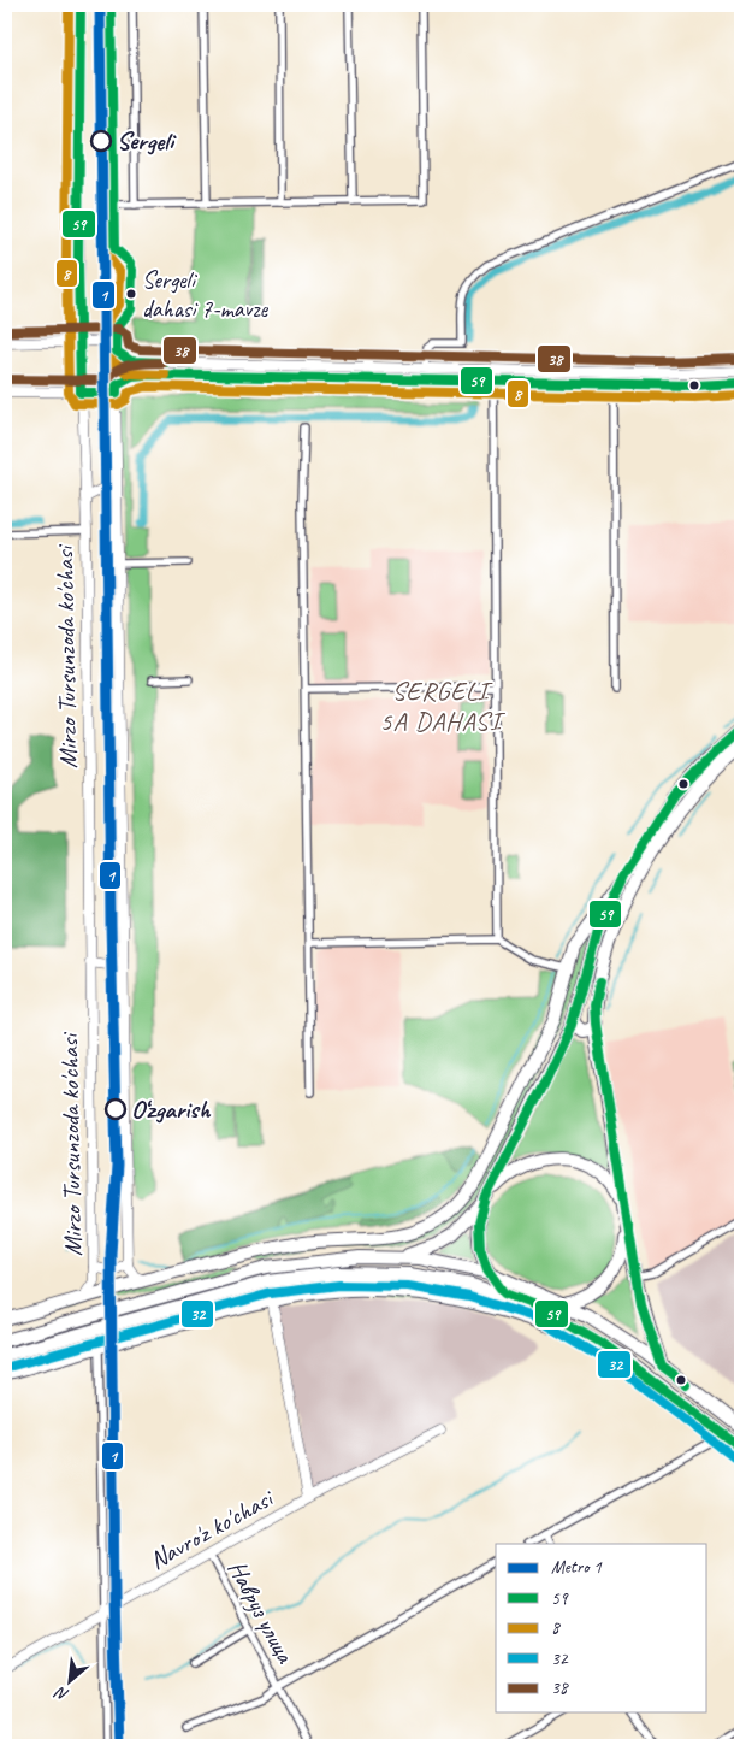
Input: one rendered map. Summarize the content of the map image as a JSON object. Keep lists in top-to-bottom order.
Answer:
{
  "streets": {
    "main road": ["Mirzo Tursunzoda ko'chasi", "Navro'z ko'chasi"],
    "street": ["Навруз улица"]
  },
  "crossings": [
    ["Navro'z ko'chasi", "Навруз улица"]
  ],
  "districts": ["SERGELI 5A DAHASI"],
  "places": ["Sergeli", "Sergeli dahasi 7-mavze", "O‘zgarish"],
  "lines": [
    "metro line 1",
    "transit line 59",
    "transit line 8",
    "transit line 38",
    "transit line 32"
  ],
  "legend": [
    "Metro 1",
    "59",
    "8",
    "32",
    "38"
  ],
  "north": "bottom left"
}
